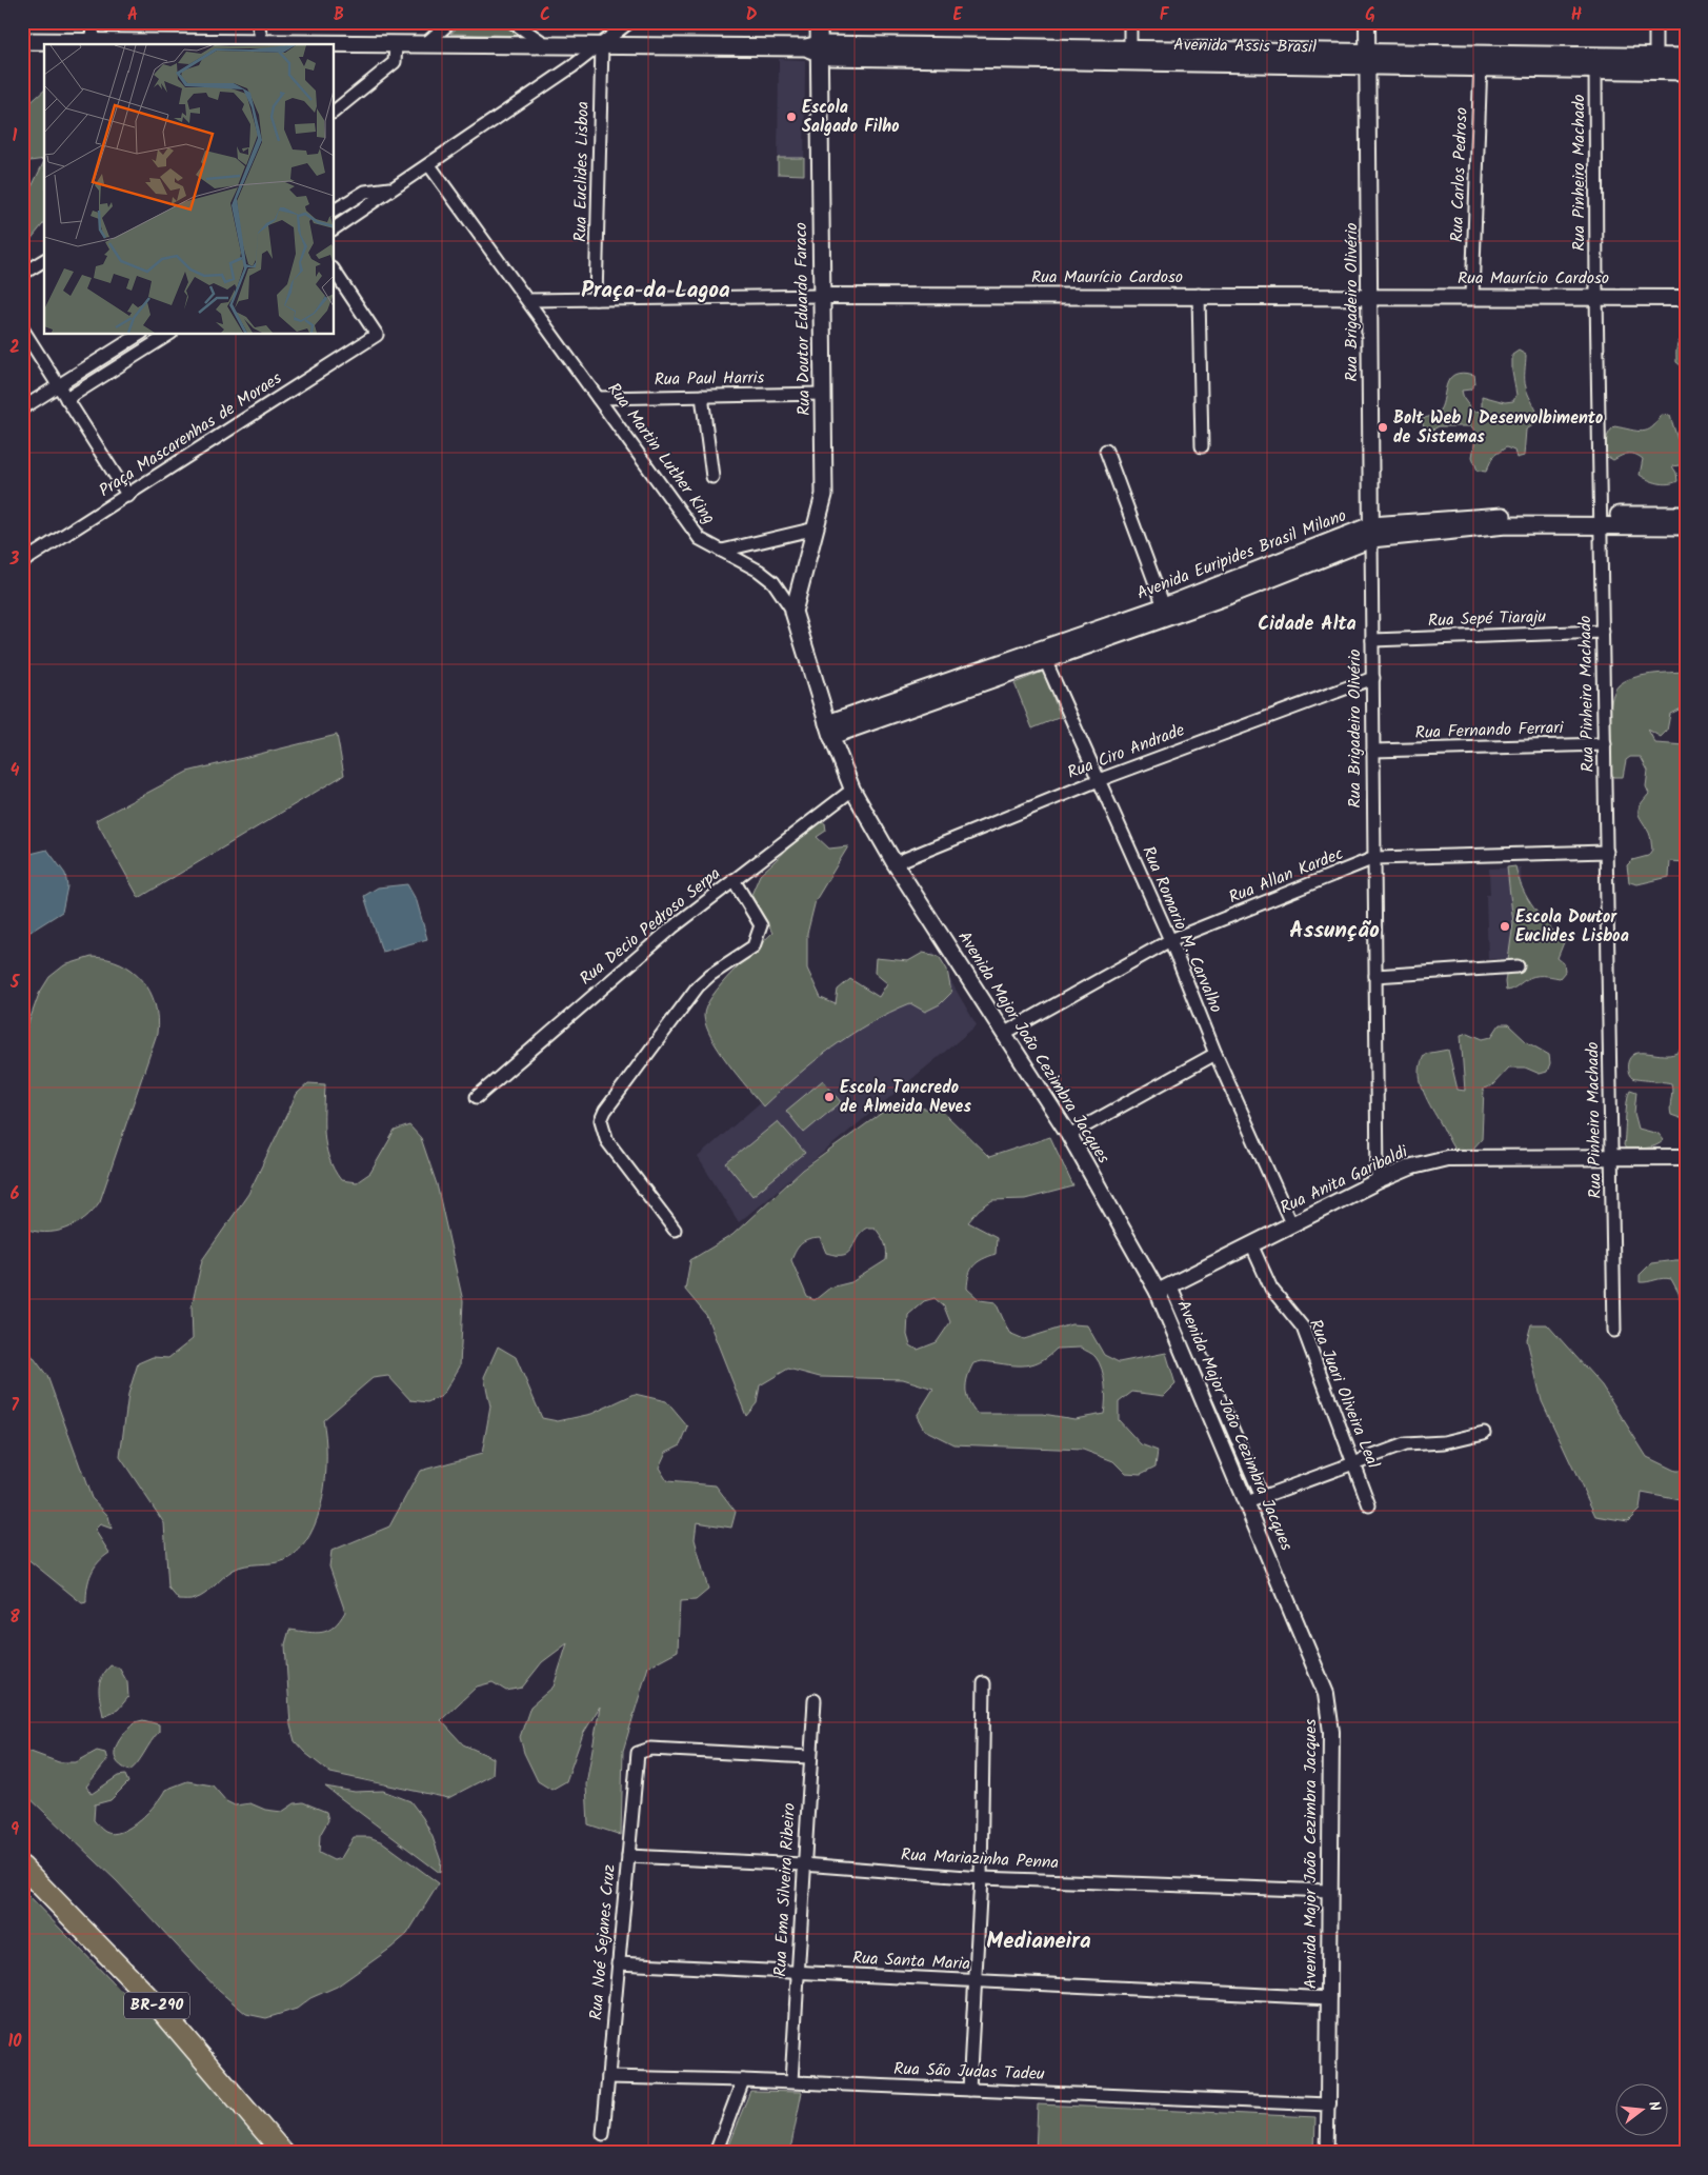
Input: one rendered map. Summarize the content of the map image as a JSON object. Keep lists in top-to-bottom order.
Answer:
{
  "streets": {
    "highway": ["BR-290"],
    "main road": [
      "Avenida Assis Brasil",
      "Rua Doutor Eduardo Faraco",
      "Rua Martin Luther King",
      "Avenida Euripides Brasil Milano"
    ],
    "street": [
      "Rua Euclides Lisboa",
      "Rua Pinheiro Machado",
      "Rua Carlos Pedroso",
      "Rua Maurício Cardoso",
      "Rua Brigadeiro Olivério",
      "Rua Paul Harris",
      "Praça Mascarenhas de Moraes",
      "Rua Sepé Tiaraju",
      "Rua Fernando Ferrari",
      "Rua Ciro Andrade",
      "Rua Allan Kardec",
      "Rua Decio Pedroso Serpa",
      "Rua Romario M. Carvalho",
      "Avenida Major João Cezimbra Jacques",
      "Rua Anita Garibaldi",
      "Rua Juari Oliveira Leal",
      "Rua Mariazinha Penna",
      "Rua Ema Silveira Ribeiro",
      "Rua Noé Sejanes Cruz",
      "Rua Santa Maria",
      "Rua São Judas Tadeu"
    ]
  },
  "crossings": [
    ["Avenida Assis Brasil", "Rua Euclides Lisboa"],
    ["Avenida Assis Brasil", "Rua Pinheiro Machado"],
    ["Avenida Assis Brasil", "Rua Carlos Pedroso"],
    ["Avenida Assis Brasil", "Rua Brigadeiro Olivério"],
    ["Avenida Assis Brasil", "Rua Doutor Eduardo Faraco"],
    ["Rua Euclides Lisboa", "Rua Maurício Cardoso"],
    ["Rua Pinheiro Machado", "Rua Maurício Cardoso"],
    ["Rua Pinheiro Machado", "Avenida Euripides Brasil Milano"],
    ["Rua Pinheiro Machado", "Rua Sepé Tiaraju"],
    ["Rua Pinheiro Machado", "Rua Fernando Ferrari"],
    ["Rua Pinheiro Machado", "Rua Allan Kardec"],
    ["Rua Pinheiro Machado", "Rua Anita Garibaldi"],
    ["Rua Carlos Pedroso", "Rua Maurício Cardoso"],
    ["Rua Maurício Cardoso", "Rua Brigadeiro Olivério"],
    ["Rua Maurício Cardoso", "Rua Doutor Eduardo Faraco"],
    ["Rua Maurício Cardoso", "Rua Martin Luther King"],
    ["Rua Brigadeiro Olivério", "Avenida Euripides Brasil Milano"],
    ["Rua Brigadeiro Olivério", "Rua Sepé Tiaraju"],
    ["Rua Brigadeiro Olivério", "Rua Fernando Ferrari"],
    ["Rua Brigadeiro Olivério", "Rua Ciro Andrade"],
    ["Rua Brigadeiro Olivério", "Rua Allan Kardec"],
    ["Rua Brigadeiro Olivério", "Rua Anita Garibaldi"],
    ["Rua Doutor Eduardo Faraco", "Rua Paul Harris"],
    ["Rua Doutor Eduardo Faraco", "Rua Martin Luther King"],
    ["Rua Paul Harris", "Rua Martin Luther King"],
    ["Rua Martin Luther King", "Avenida Euripides Brasil Milano"],
    ["Rua Martin Luther King", "Rua Decio Pedroso Serpa"],
    ["Rua Martin Luther King", "Avenida Major João Cezimbra Jacques"],
    ["Avenida Euripides Brasil Milano", "Rua Romario M. Carvalho"],
    ["Rua Ciro Andrade", "Rua Romario M. Carvalho"],
    ["Rua Ciro Andrade", "Avenida Major João Cezimbra Jacques"],
    ["Rua Allan Kardec", "Rua Romario M. Carvalho"],
    ["Rua Allan Kardec", "Avenida Major João Cezimbra Jacques"],
    ["Rua Decio Pedroso Serpa", "Avenida Major João Cezimbra Jacques"],
    ["Rua Romario M. Carvalho", "Rua Anita Garibaldi"],
    ["Avenida Major João Cezimbra Jacques", "Rua Anita Garibaldi"],
    ["Avenida Major João Cezimbra Jacques", "Rua Mariazinha Penna"],
    ["Avenida Major João Cezimbra Jacques", "Rua Santa Maria"],
    ["Avenida Major João Cezimbra Jacques", "Rua São Judas Tadeu"],
    ["Rua Anita Garibaldi", "Rua Juari Oliveira Leal"],
    ["Rua Mariazinha Penna", "Rua Ema Silveira Ribeiro"],
    ["Rua Mariazinha Penna", "Rua Noé Sejanes Cruz"],
    ["Rua Ema Silveira Ribeiro", "Rua Noé Sejanes Cruz"],
    ["Rua Ema Silveira Ribeiro", "Rua Santa Maria"],
    ["Rua Ema Silveira Ribeiro", "Rua São Judas Tadeu"],
    ["Rua Noé Sejanes Cruz", "Rua Santa Maria"],
    ["Rua Noé Sejanes Cruz", "Rua São Judas Tadeu"]
  ],
  "districts": [
    "Praça da Lagoa",
    "Cidade Alta",
    "Assunção",
    "Medianeira"
  ],
  "places": [
    "Escola Salgado Filho",
    "Bolt Web l Desenvolbimento de Sistemas",
    "Escola Doutor Euclides Lisboa",
    "Escola Tancredo de Almeida Neves"
  ],
  "north": "right",
  "grid": {
    "columns": [
      "A",
      "B",
      "C",
      "D",
      "E",
      "F",
      "G",
      "H"
    ],
    "rows": [
      "1",
      "2",
      "3",
      "4",
      "5",
      "6",
      "7",
      "8",
      "9",
      "10"
    ]
  }
}
